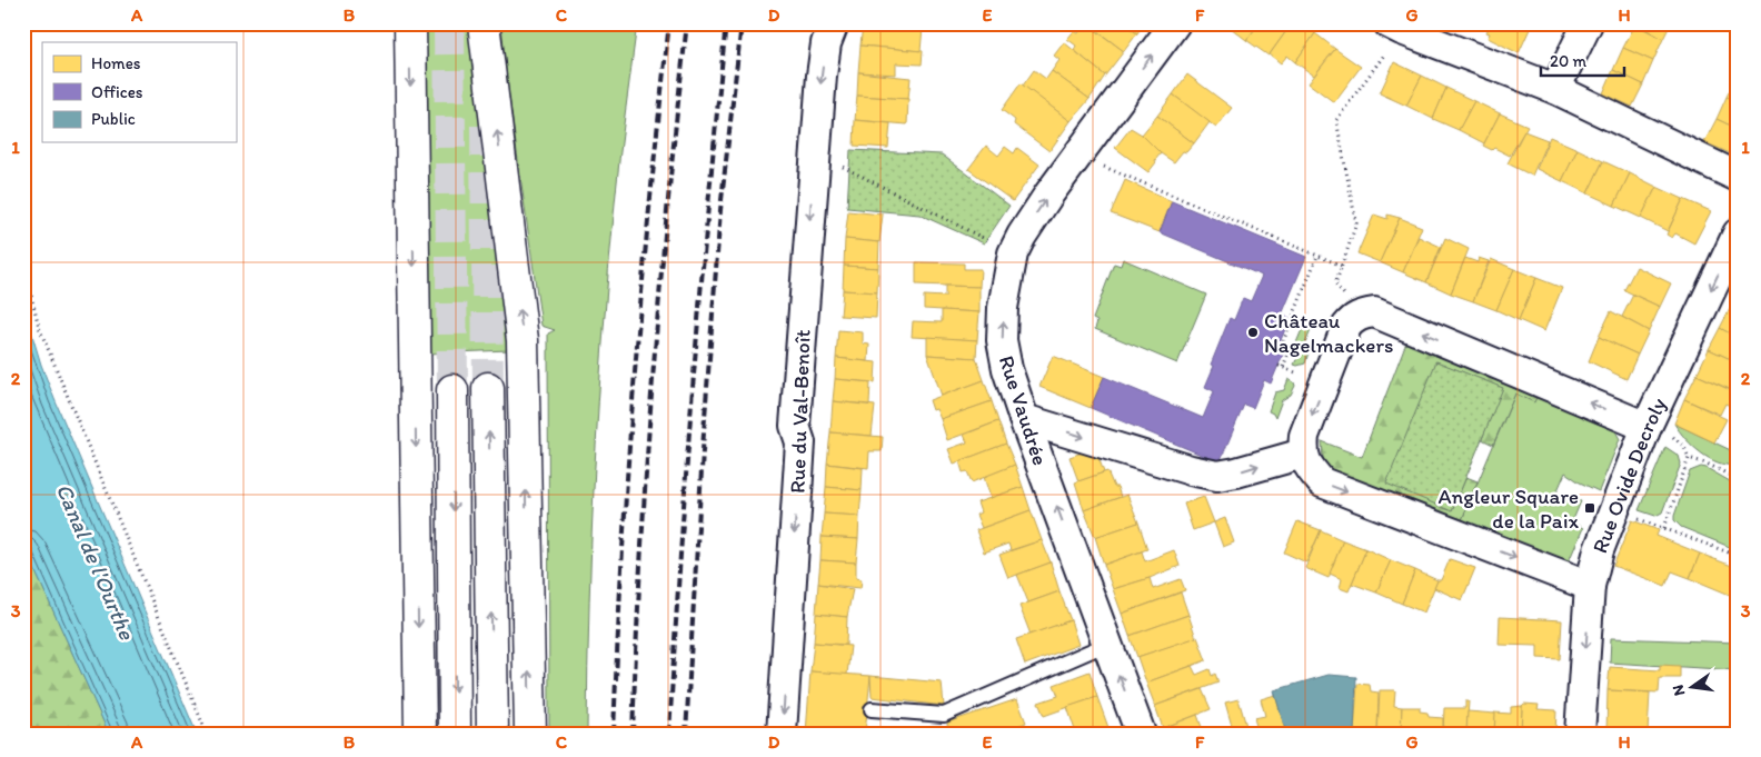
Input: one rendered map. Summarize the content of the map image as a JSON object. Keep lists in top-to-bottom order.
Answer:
{
  "streets": {
    "street": ["Rue Vaudrée", "Rue du Val-Benoît", "Rue Ovide Decroly"]
  },
  "one_way": ["Rue Vaudrée", "Rue du Val-Benoît", "Rue Ovide Decroly"],
  "water": ["Canal de l'Ourthe"],
  "places": {
    "other": ["Château Nagelmackers"],
    "transit": ["Angleur Square de la Paix"]
  },
  "legend": ["Homes", "Offices", "Public"],
  "scale_bar": "20 m",
  "north": "left",
  "grid": {
    "columns": [
      "A",
      "B",
      "C",
      "D",
      "E",
      "F",
      "G",
      "H"
    ],
    "rows": ["1", "2", "3"]
  }
}
